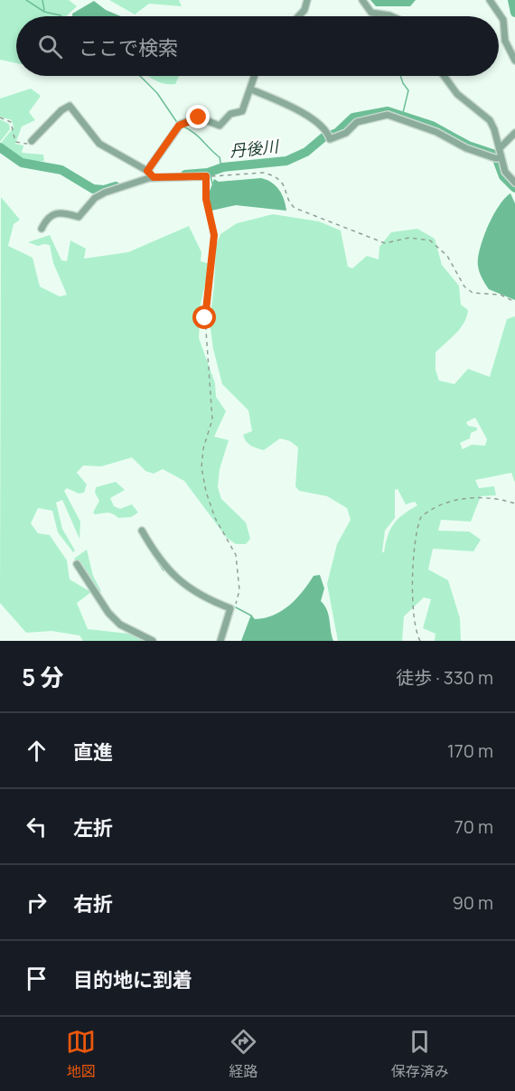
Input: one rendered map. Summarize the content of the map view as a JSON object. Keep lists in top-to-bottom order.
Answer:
{
  "water": ["丹後川"],
  "page": {
    "search": "ここで検索",
    "heading": ["5 分", "徒歩 · 330 m"],
    "list": [
      ["直進", "170 m"],
      ["左折", "70 m"],
      ["右折", "90 m"],
      "目的地に到着"
    ],
    "nav": ["地図", "経路", "保存済み"]
  }
}
